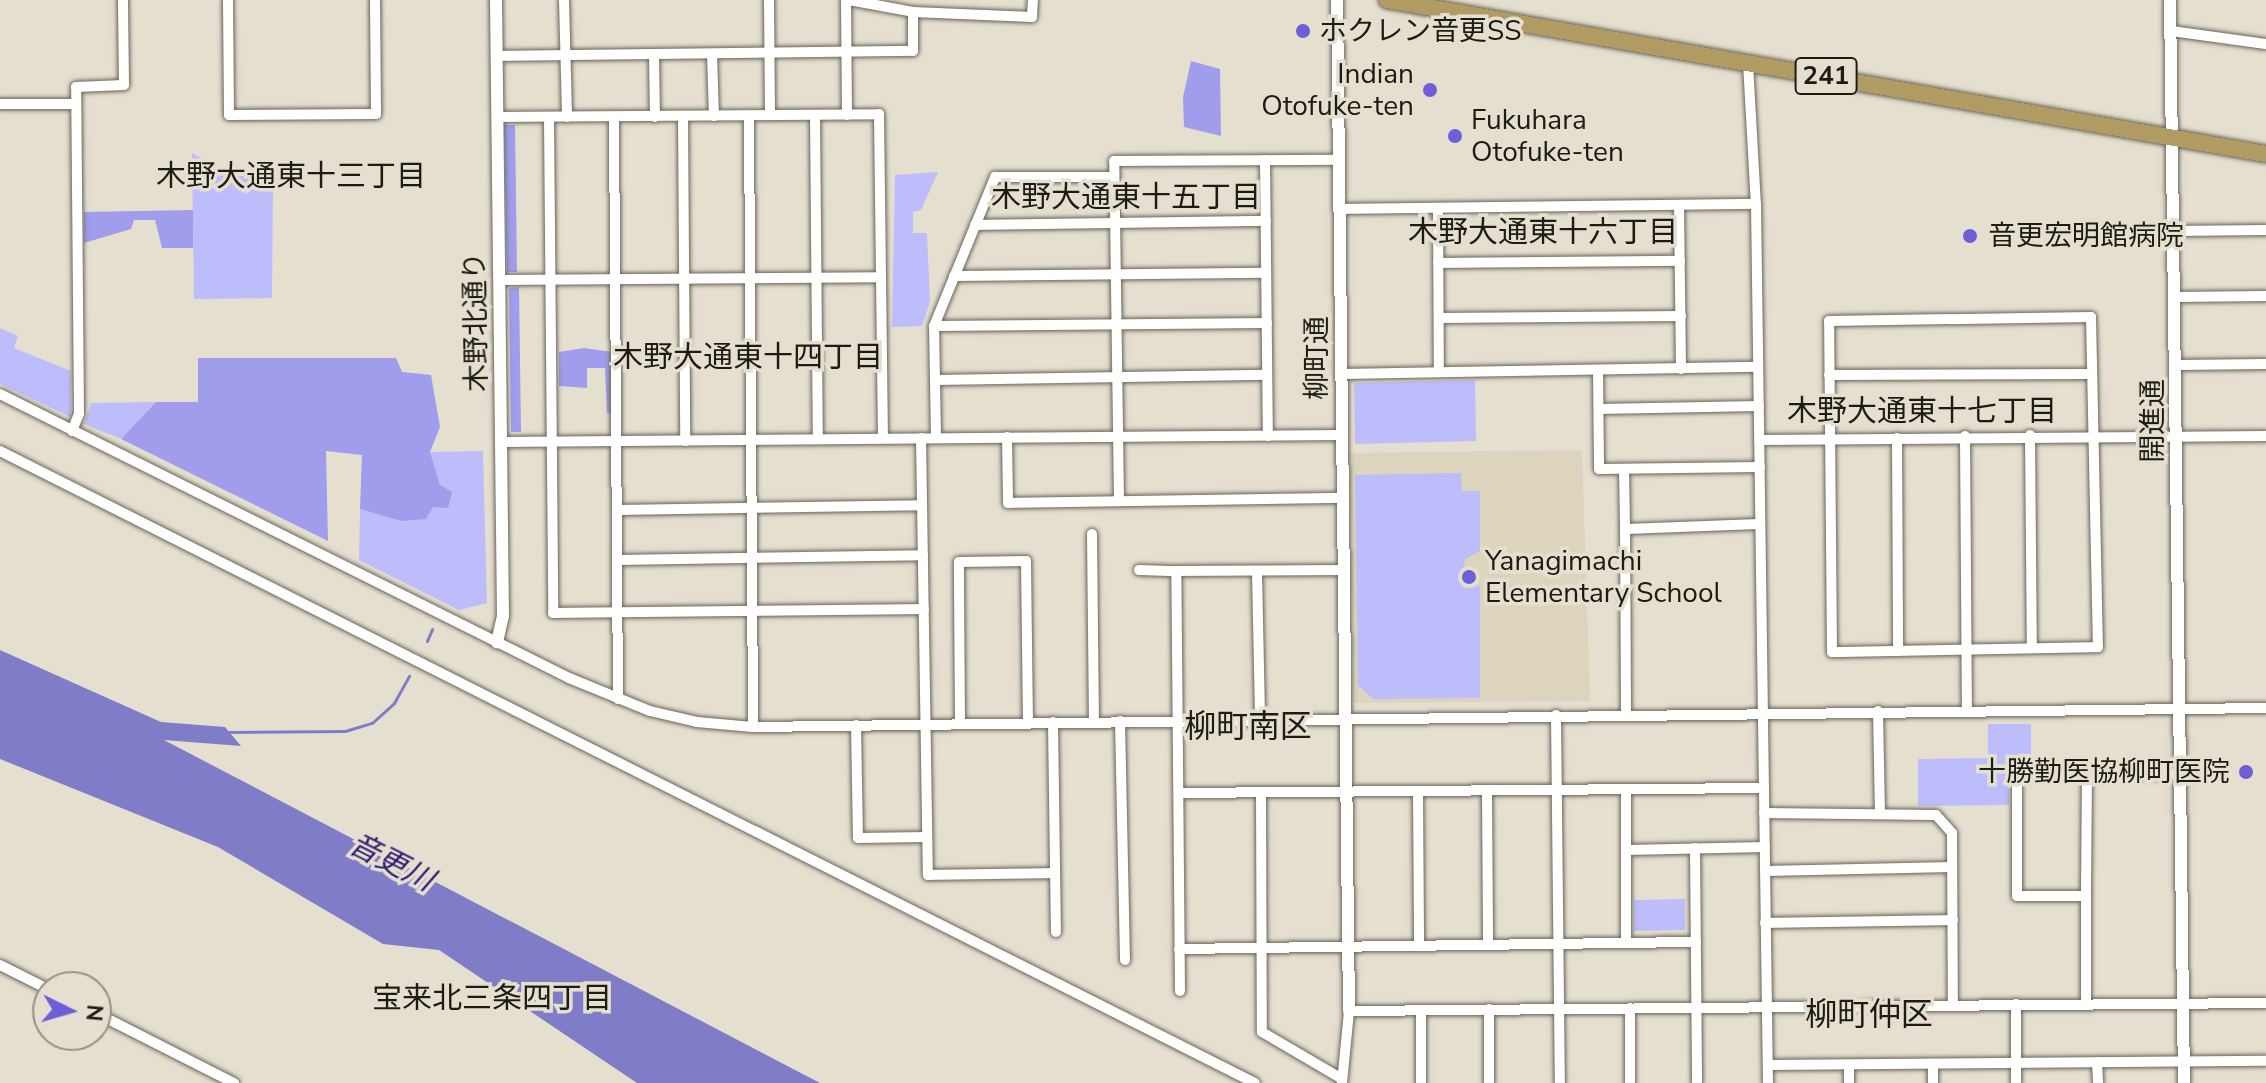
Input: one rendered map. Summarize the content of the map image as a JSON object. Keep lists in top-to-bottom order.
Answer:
{
  "streets": {
    "highway": ["241"],
    "street": ["木野北通り", "柳町通", "開進通"]
  },
  "crossings": [
    ["241", "開進通"]
  ],
  "districts": [
    "木野大通東十三丁目",
    "木野大通東十五丁目",
    "木野大通東十六丁目",
    "木野大通東十四丁目",
    "木野大通東十七丁目",
    "柳町南区",
    "宝来北三条四丁目",
    "柳町仲区"
  ],
  "water": ["音更川"],
  "places": [
    "ホクレン音更SS",
    "Indian Otofuke-ten",
    "Fukuhara Otofuke-ten",
    "音更宏明館病院",
    "Yanagimachi Elementary School",
    "十勝勤医協柳町医院"
  ],
  "north": "right"
}
